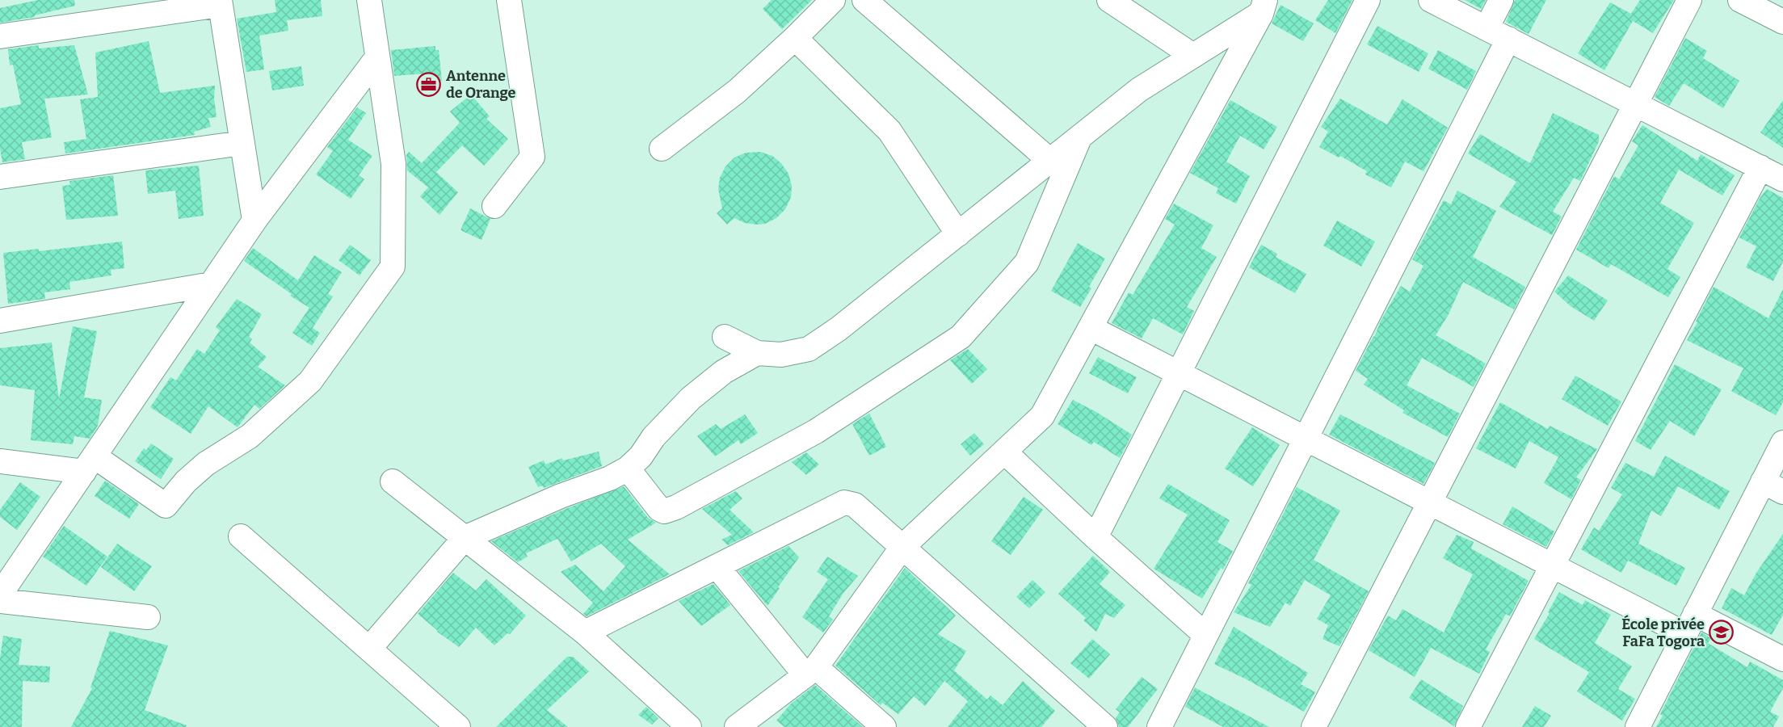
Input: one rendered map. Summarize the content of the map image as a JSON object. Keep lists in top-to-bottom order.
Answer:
{
  "places": {
    "office": ["Antenne de Orange"],
    "school or university": ["École privée FaFa Togora"]
  }
}
